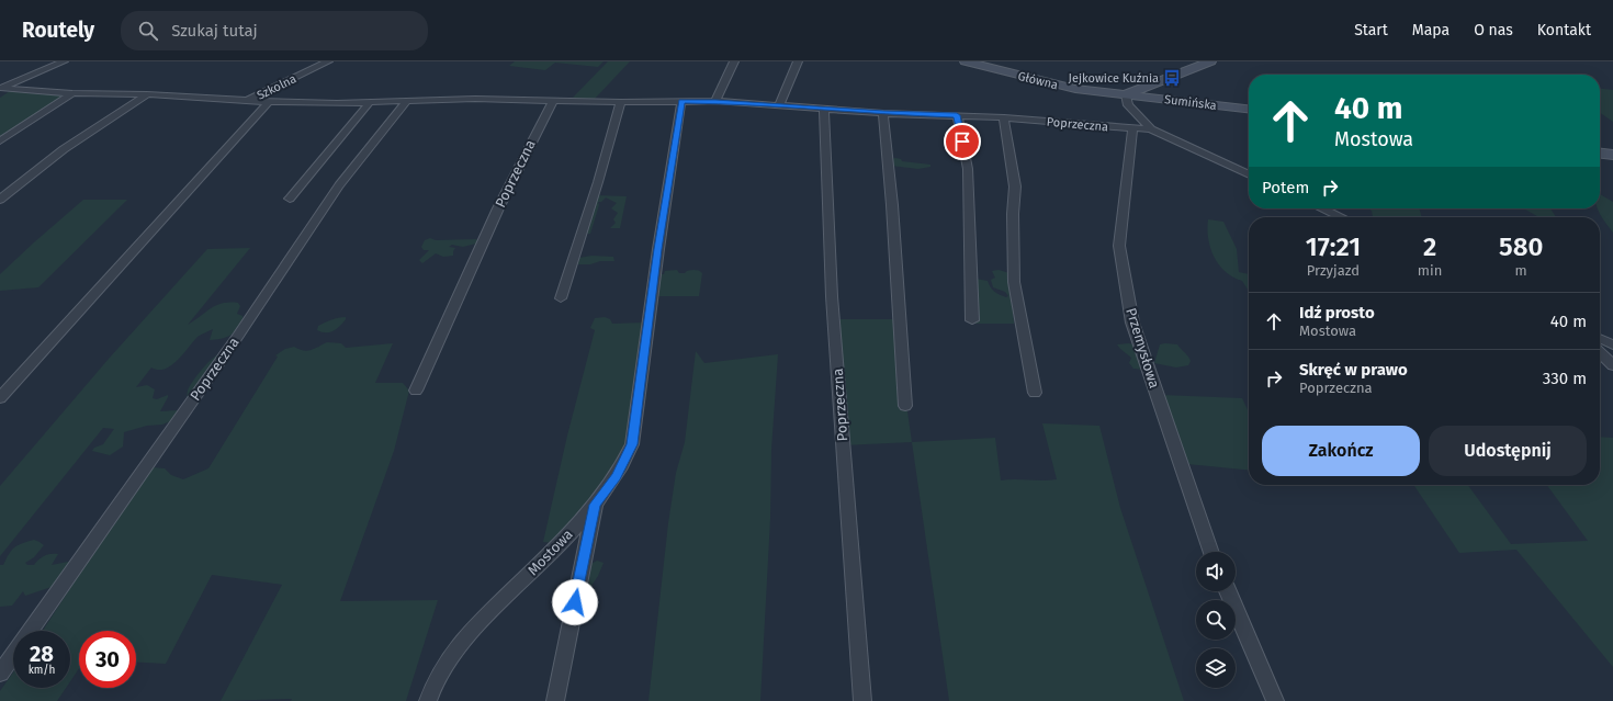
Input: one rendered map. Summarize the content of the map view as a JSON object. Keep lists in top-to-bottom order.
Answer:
{
  "streets": {
    "street": [
      "Główna",
      "Szkolna",
      "Sumińska",
      "Poprzeczna",
      "Przemysłowa",
      "Mostowa"
    ]
  },
  "crossings": [
    ["Główna", "Sumińska"],
    ["Szkolna", "Poprzeczna"],
    ["Poprzeczna", "Przemysłowa"],
    ["Poprzeczna", "Mostowa"]
  ],
  "places": {
    "bus stop": ["Jejkowice Kuźnia"]
  },
  "page": {
    "header": "Routely",
    "search": "Szukaj tutaj",
    "nav": [
      "Start",
      "Mapa",
      "O nas",
      "Kontakt"
    ],
    "turn": ["40 m", "Mostowa"],
    "then": "Potem",
    "eta": [
      "17:21",
      "Przyjazd",
      "2",
      "min",
      "580",
      "m"
    ],
    "list": [
      {
        "name": "Idź prosto",
        "note": "Mostowa",
        "value": "40 m"
      },
      {
        "name": "Skręć w prawo",
        "note": "Poprzeczna",
        "value": "330 m"
      }
    ],
    "buttons": ["Zakończ", "Udostępnij"],
    "speed": "28 km/h",
    "limit": "30"
  }
}
